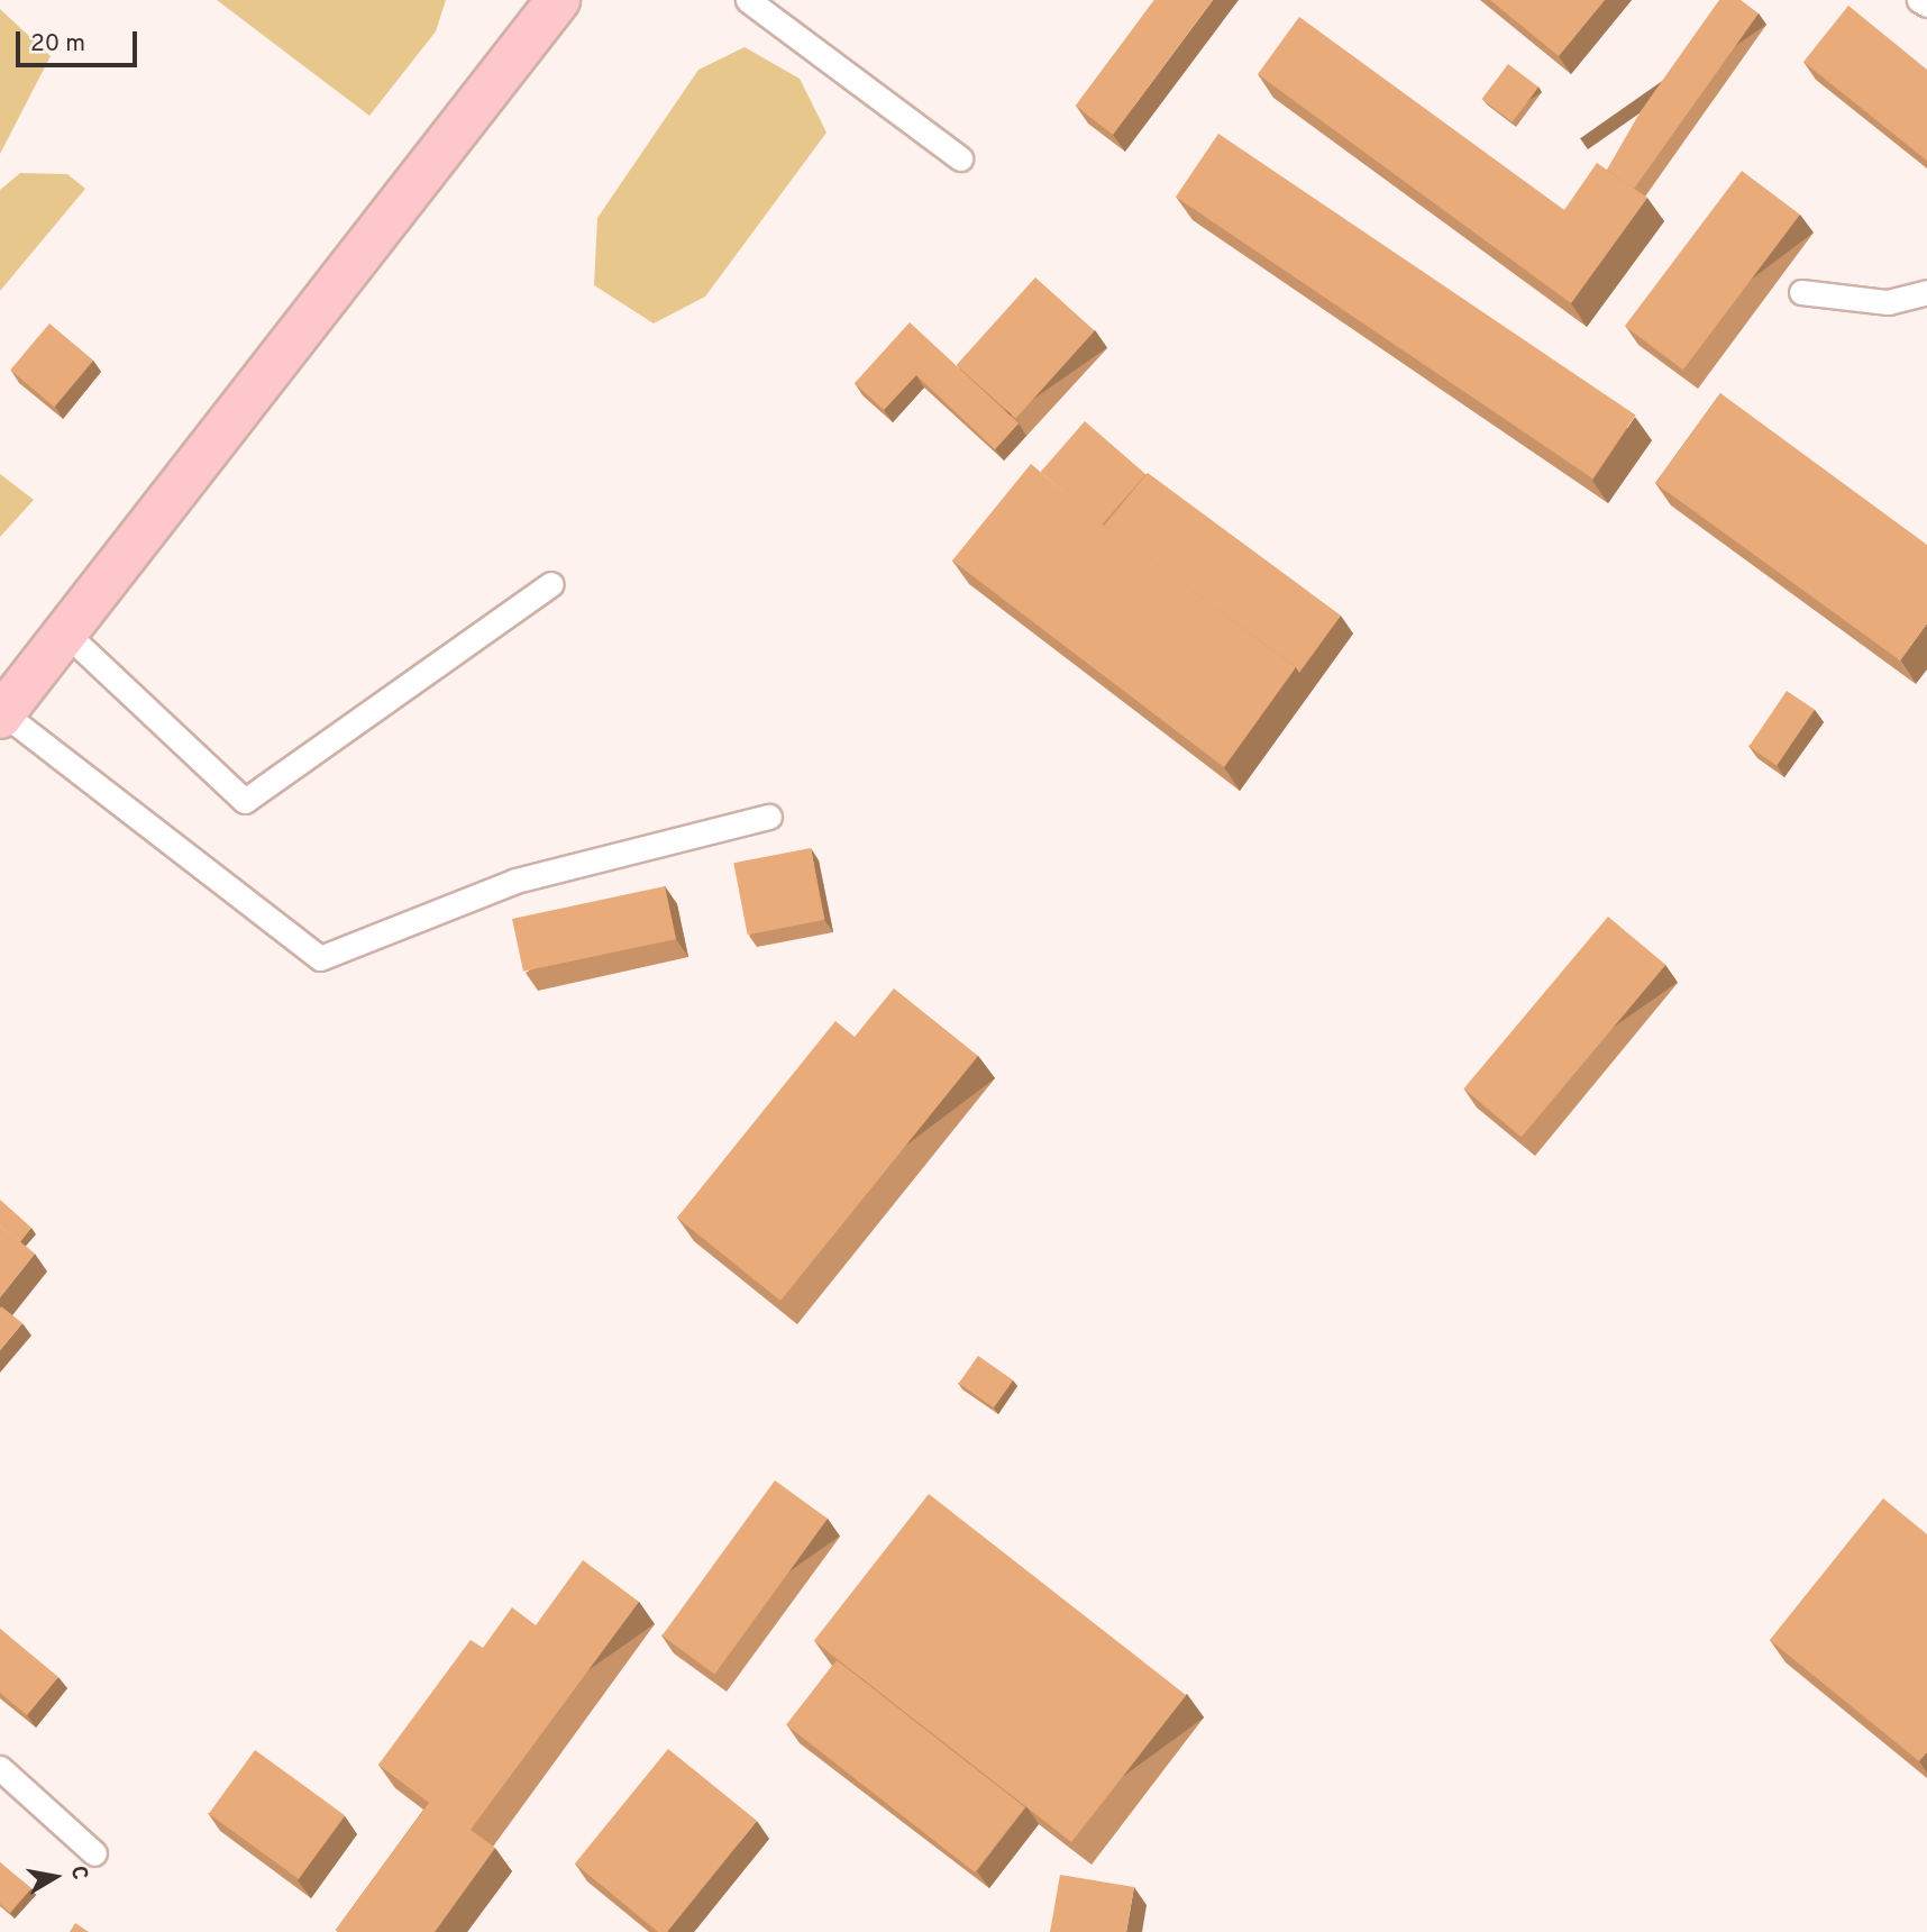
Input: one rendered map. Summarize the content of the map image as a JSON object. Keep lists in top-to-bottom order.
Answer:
{
  "scale_bar": "20 m",
  "north": "right"
}
